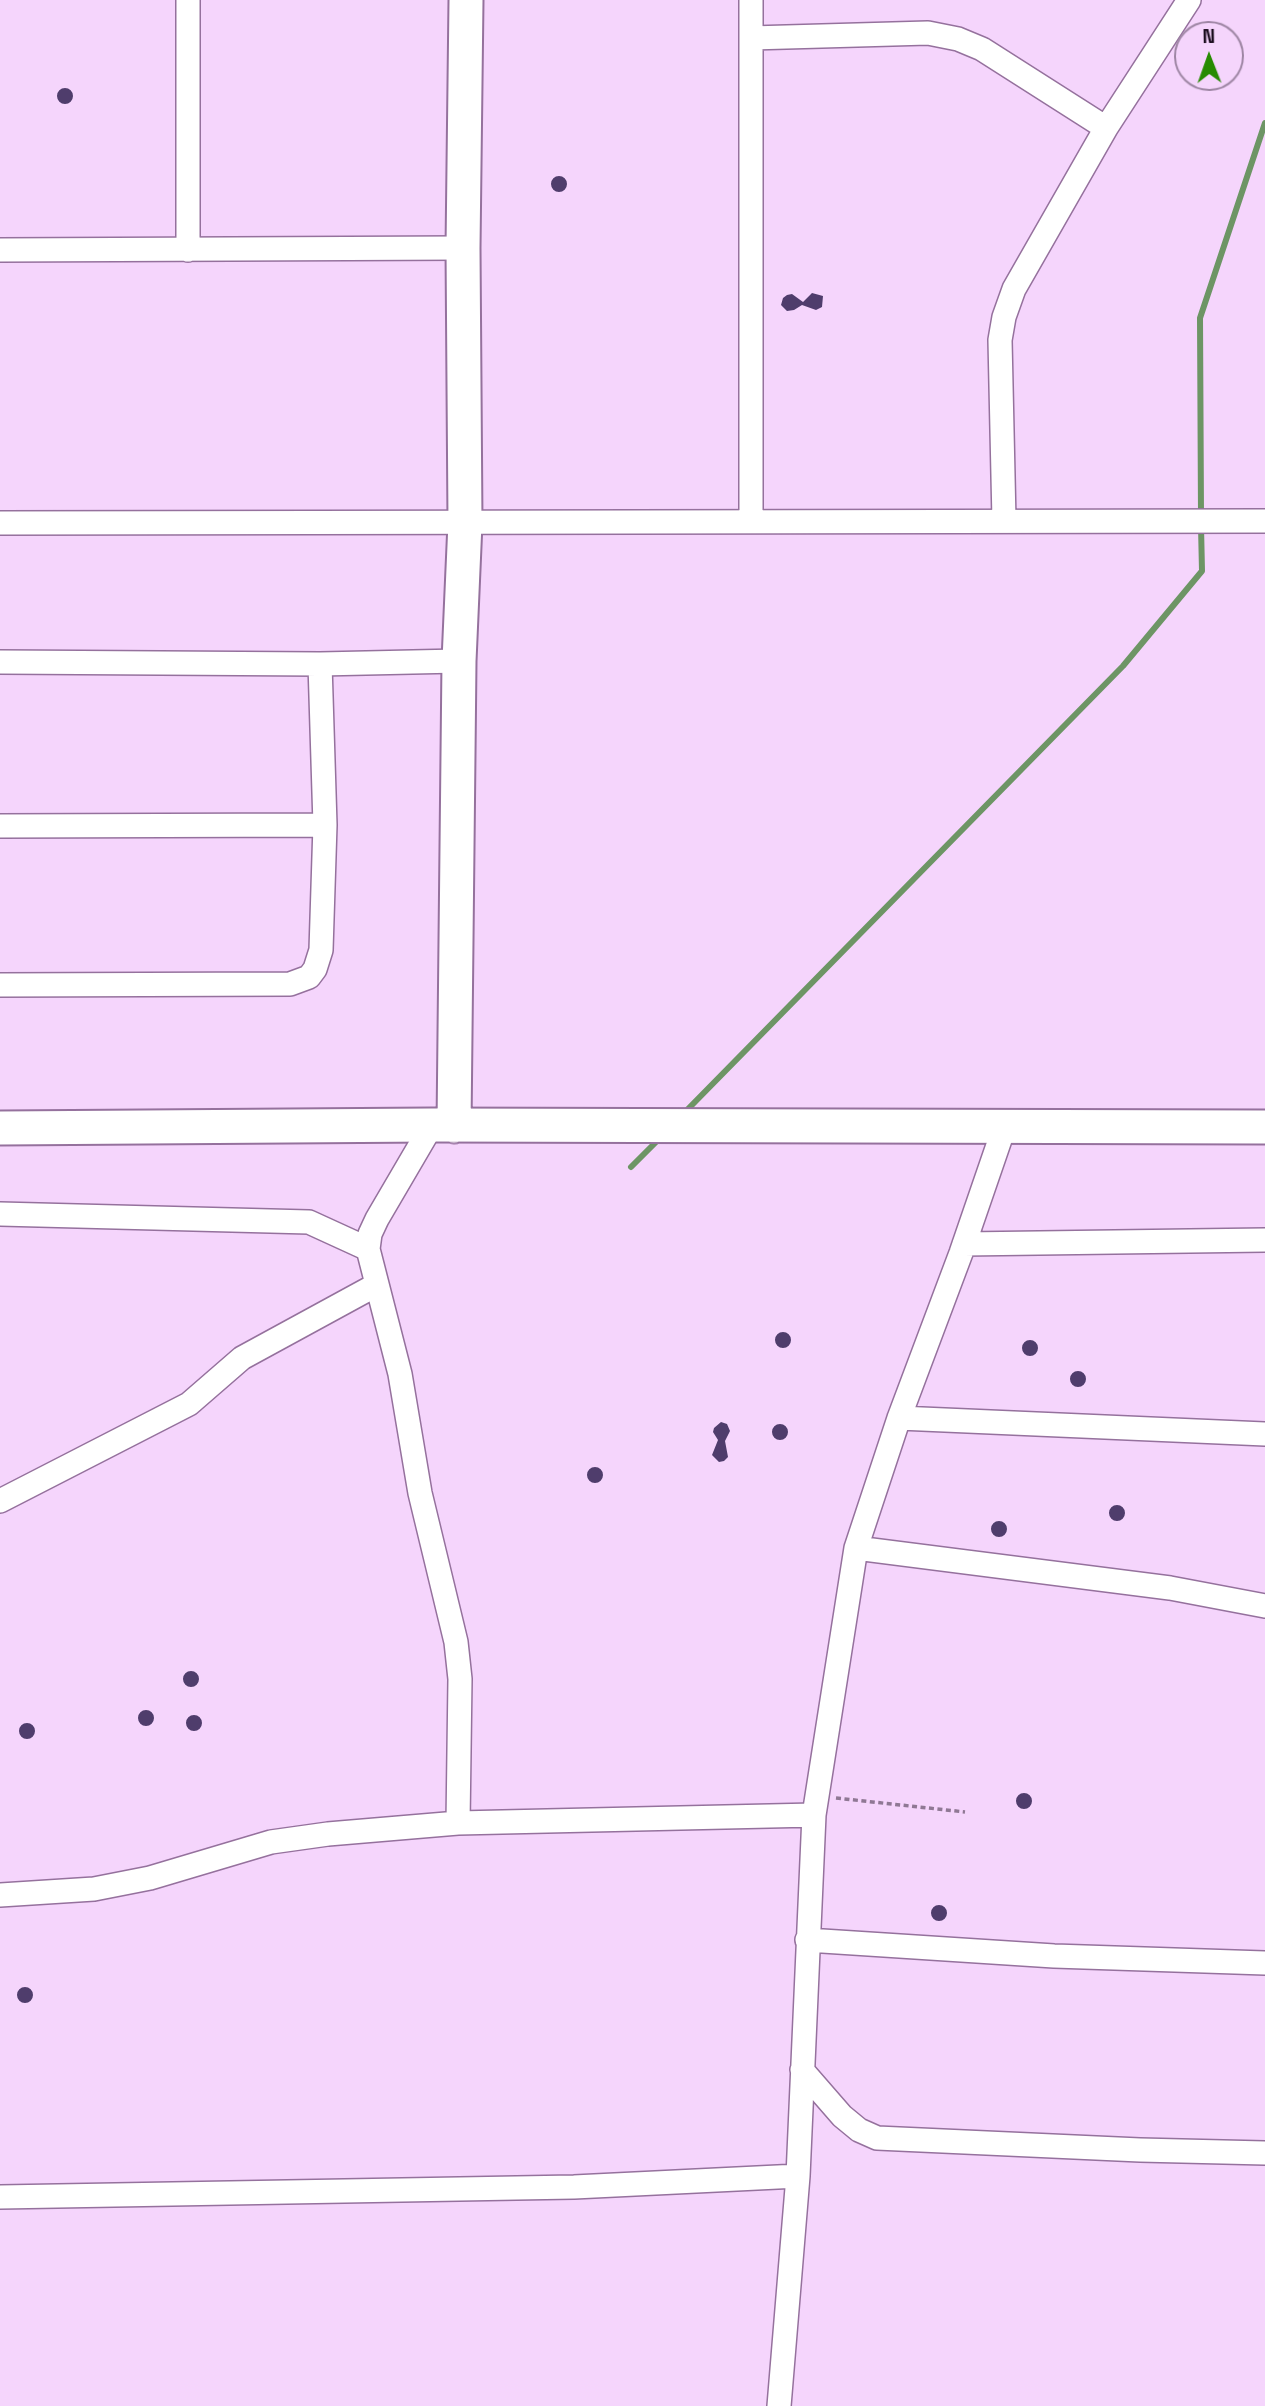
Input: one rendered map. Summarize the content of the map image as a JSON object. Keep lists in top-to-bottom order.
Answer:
{
  "north": "top"
}
